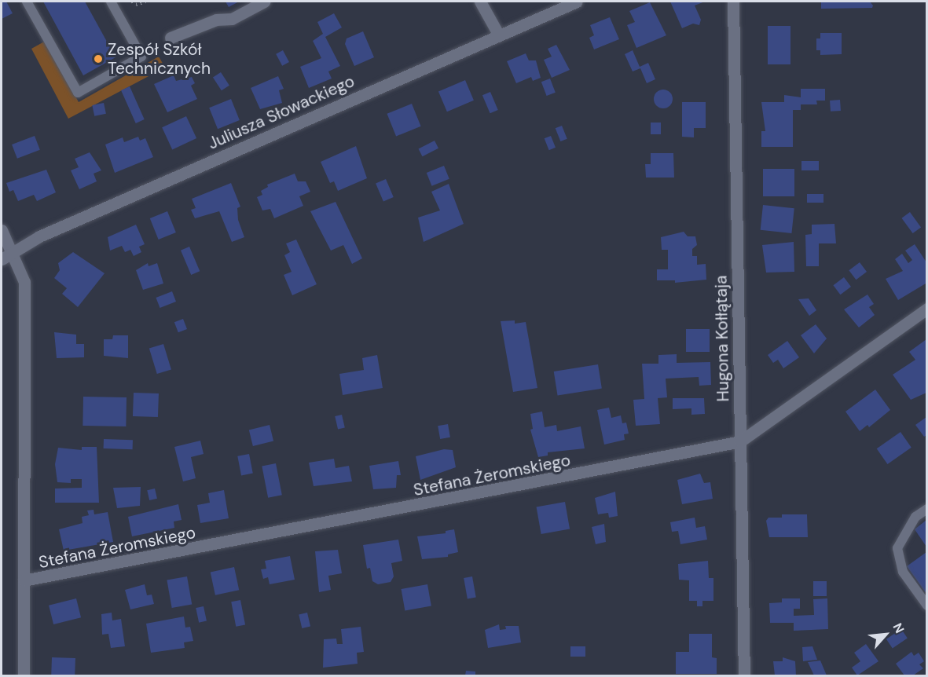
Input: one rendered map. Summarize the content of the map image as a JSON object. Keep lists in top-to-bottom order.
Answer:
{
  "streets": {
    "street": ["Juliusza Słowackiego", "Hugona Kołłątaja", "Stefana Żeromskiego"]
  },
  "crossings": [
    ["Hugona Kołłątaja", "Stefana Żeromskiego"]
  ],
  "places": ["Zespół Szkół Technicznych"],
  "north": "top right"
}
